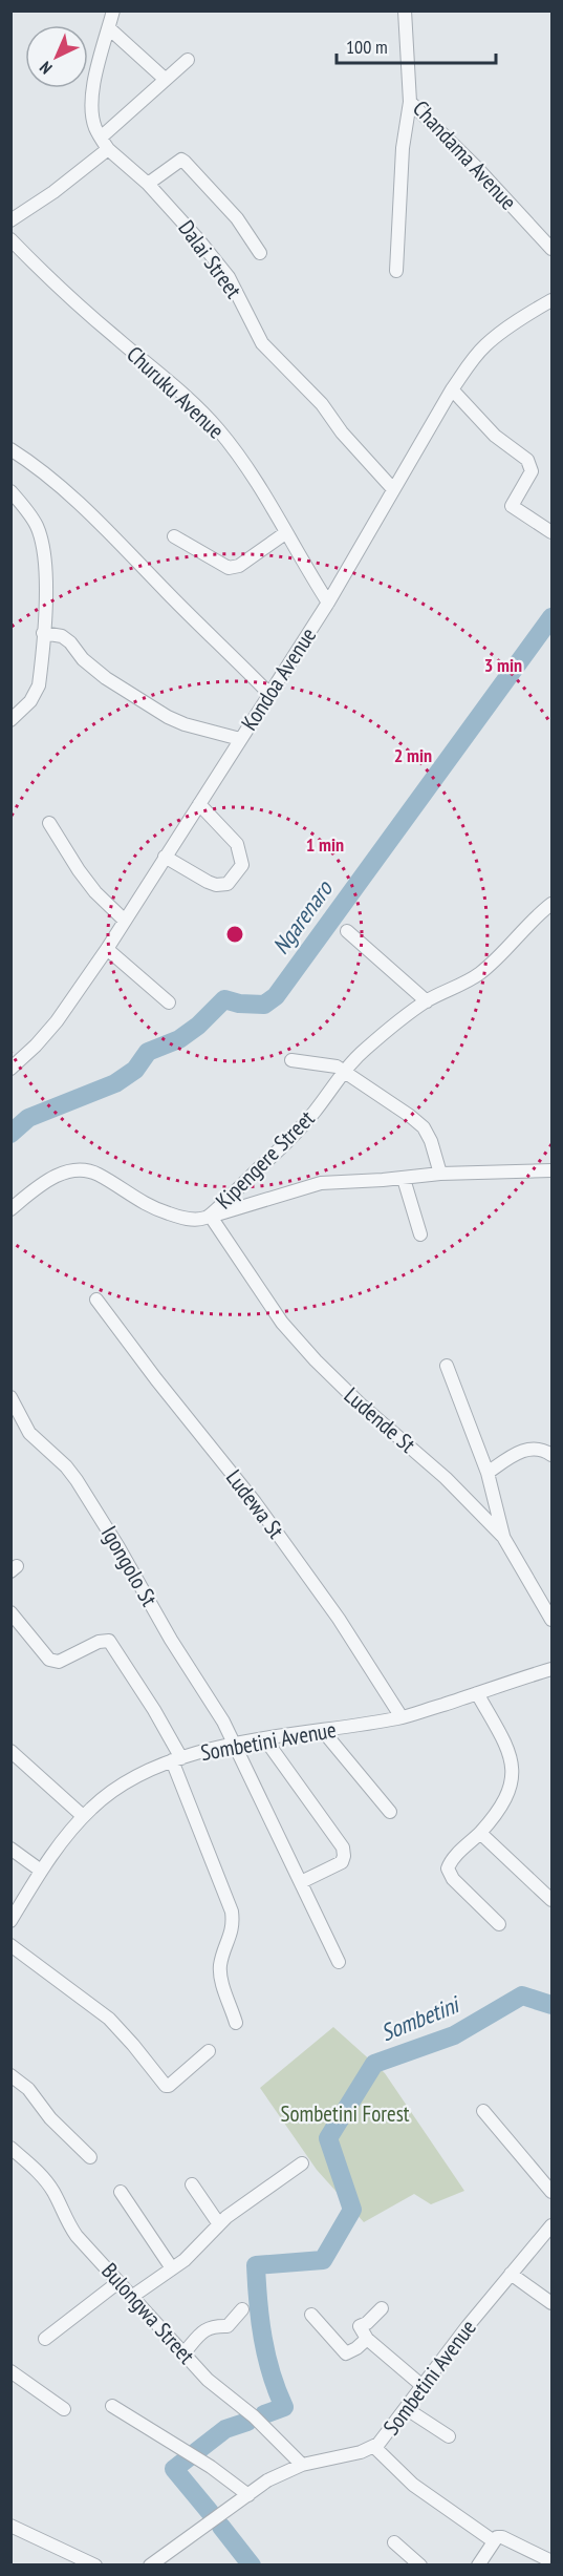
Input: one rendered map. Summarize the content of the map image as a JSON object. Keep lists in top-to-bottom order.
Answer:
{
  "streets": {
    "street": [
      "Chandama Avenue",
      "Dalai Street",
      "Churuku Avenue",
      "Kondoa Avenue",
      "Kipengere Street",
      "Ludende St",
      "Ludewa St",
      "Igongolo St",
      "Sombetini Avenue",
      "Bulongwa Street"
    ]
  },
  "crossings": [
    ["Dalai Street", "Kondoa Avenue"],
    ["Churuku Avenue", "Kondoa Avenue"],
    ["Kipengere Street", "Ludende St"],
    ["Ludewa St", "Sombetini Avenue"],
    ["Igongolo St", "Sombetini Avenue"],
    ["Sombetini Avenue", "Bulongwa Street"]
  ],
  "water": ["Ngarenaro", "Sombetini"],
  "parks": ["Sombetini Forest"],
  "scale_bar": "100 m",
  "north": "bottom left",
  "rings": ["3 min", "2 min", "1 min"]
}
